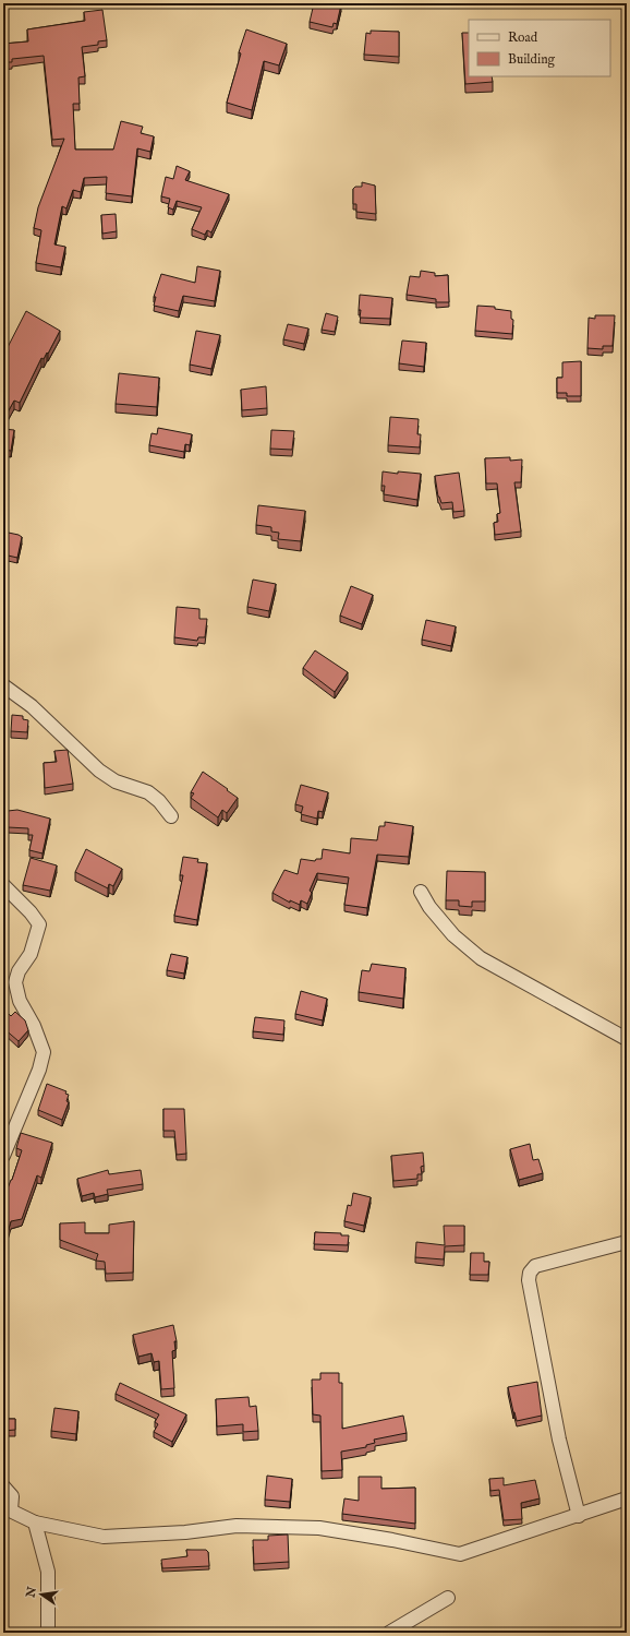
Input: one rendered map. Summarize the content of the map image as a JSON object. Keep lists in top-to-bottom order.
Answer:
{
  "legend": ["Road", "Building"],
  "north": "left"
}
